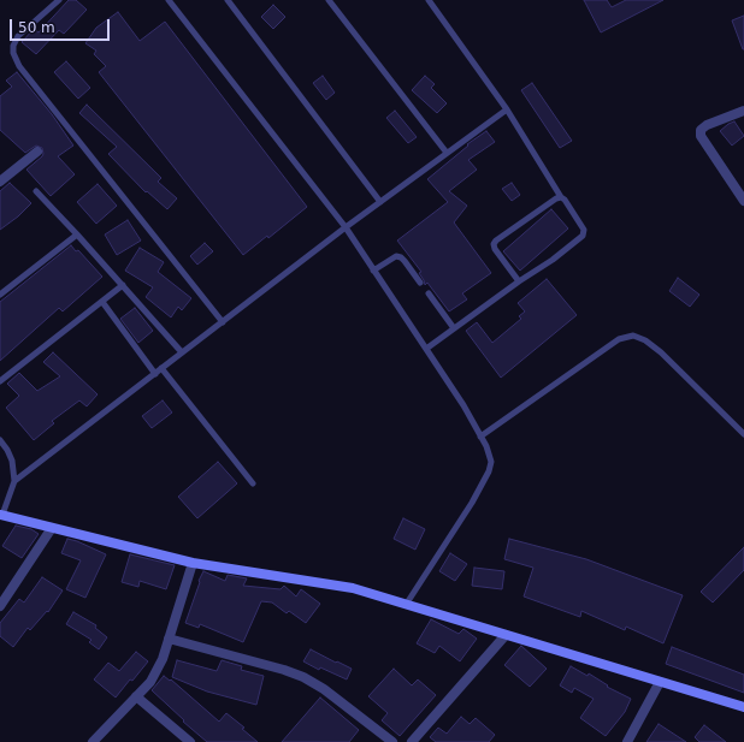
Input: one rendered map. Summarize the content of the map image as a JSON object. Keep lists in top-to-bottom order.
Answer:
{
  "scale_bar": "50 m"
}
